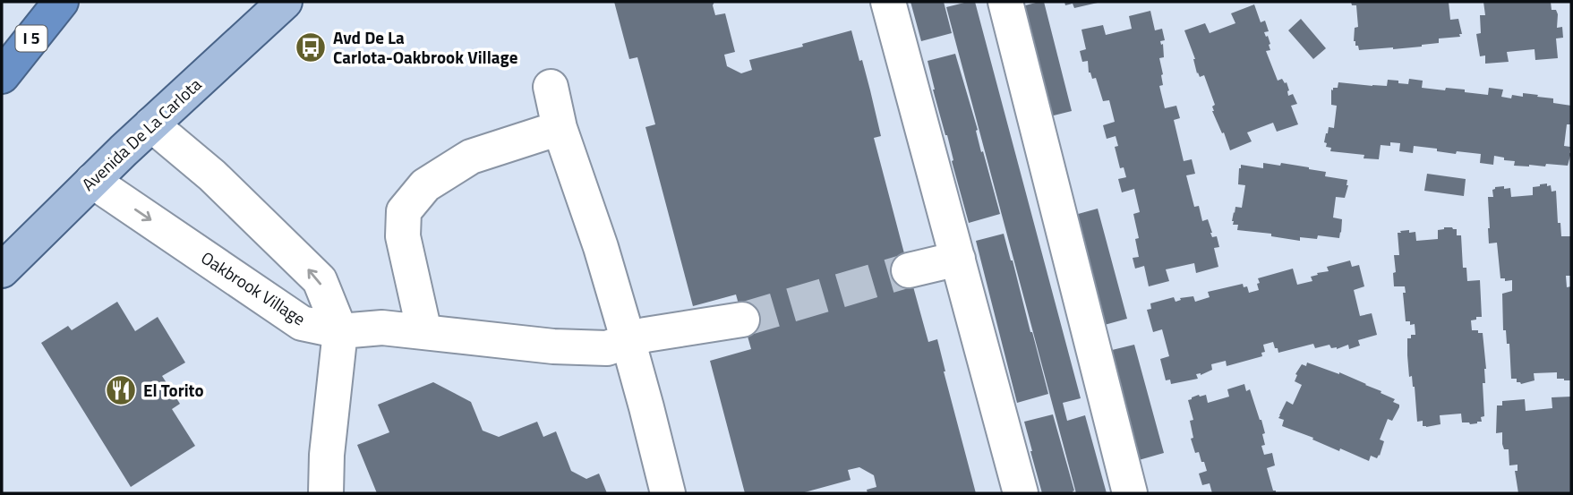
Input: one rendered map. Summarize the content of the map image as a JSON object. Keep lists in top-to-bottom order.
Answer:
{
  "streets": {
    "highway": ["I 5"],
    "main road": ["Avenida De La Carlota"],
    "lane": ["Oakbrook Village"]
  },
  "crossings": [
    ["Avenida De La Carlota", "Oakbrook Village"]
  ],
  "places": {
    "bus stop": ["Avd De La Carlota-Oakbrook Village"],
    "restaurant": ["El Torito"]
  }
}
